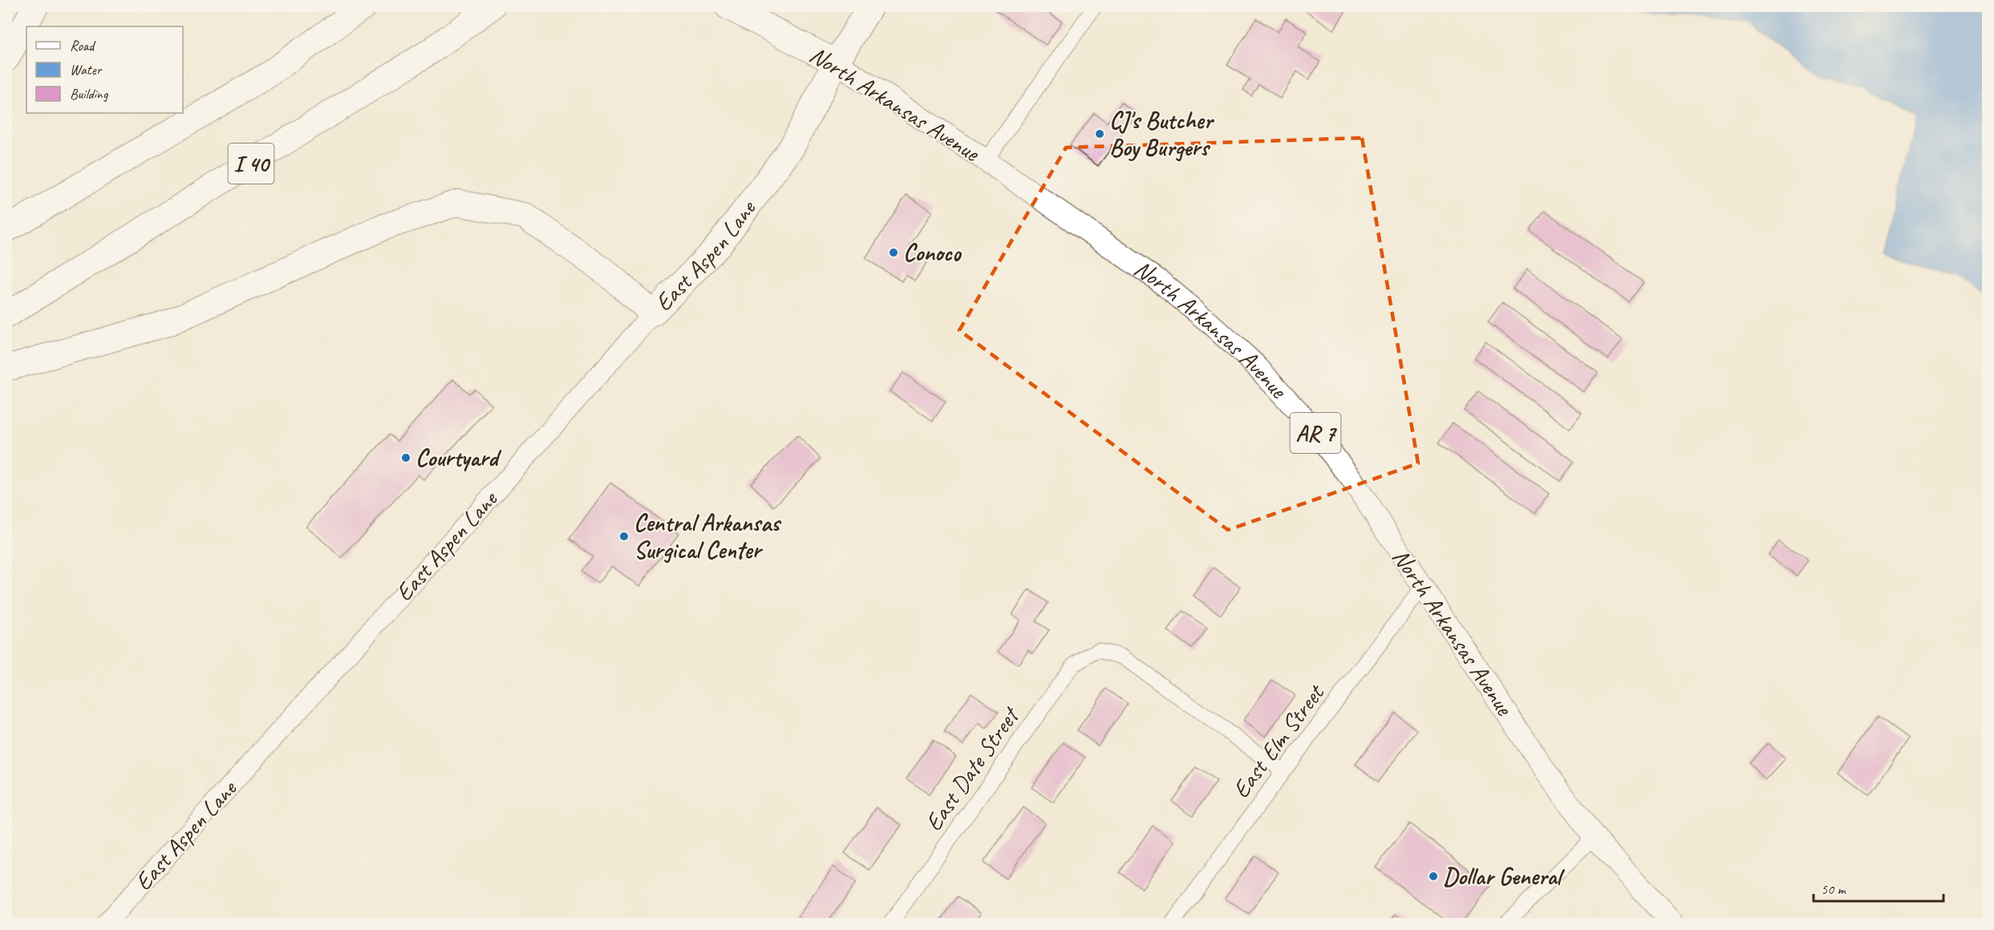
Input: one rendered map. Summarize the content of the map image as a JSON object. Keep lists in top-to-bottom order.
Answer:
{
  "streets": {
    "highway": [
      "North Arkansas Avenue",
      "I 40",
      "East Aspen Lane",
      "AR 7"
    ],
    "street": ["East Elm Street", "East Date Street"]
  },
  "crossings": [
    ["North Arkansas Avenue", "East Aspen Lane"],
    ["North Arkansas Avenue", "East Elm Street"],
    ["East Elm Street", "East Date Street"]
  ],
  "places": [
    "CJ's Butcher Boy Burgers",
    "Conoco",
    "Courtyard",
    "Central Arkansas Surgical Center",
    "Dollar General"
  ],
  "legend": ["Road", "Water", "Building"],
  "scale_bar": "50 m"
}
